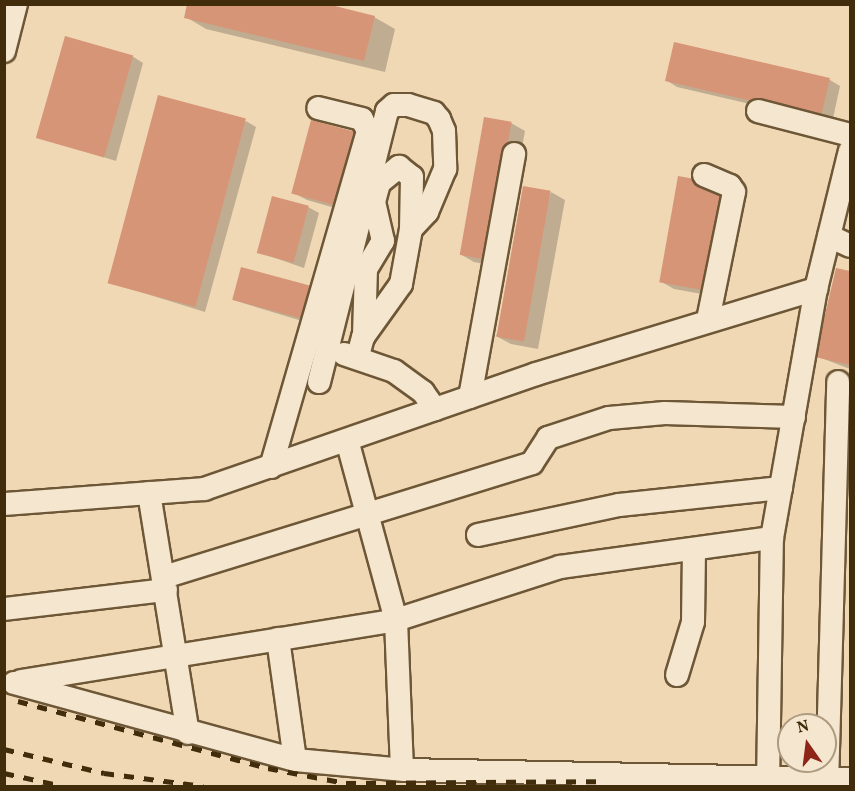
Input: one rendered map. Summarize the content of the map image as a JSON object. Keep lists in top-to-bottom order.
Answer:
{
  "north": "top"
}
